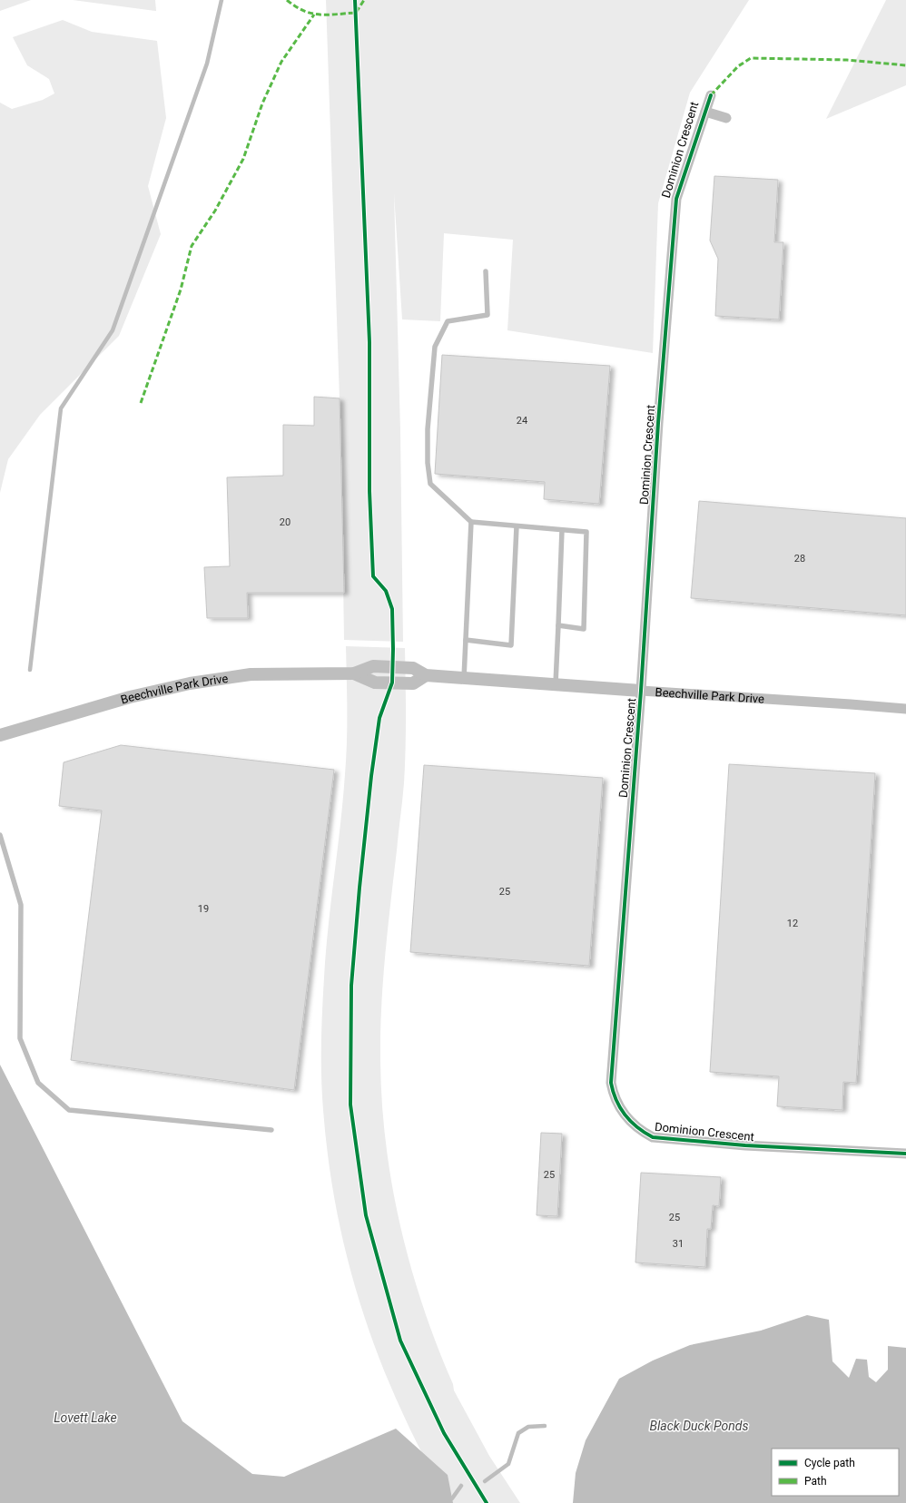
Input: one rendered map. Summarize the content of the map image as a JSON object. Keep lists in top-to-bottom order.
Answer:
{
  "streets": {
    "street": ["Dominion Crescent", "Beechville Park Drive"]
  },
  "crossings": [
    ["Dominion Crescent", "Beechville Park Drive"]
  ],
  "water": ["Lovett Lake", "Black Duck Ponds"],
  "house_numbers": [
    "24",
    "20",
    "28",
    "25",
    "19",
    "12",
    "25",
    "25",
    "31"
  ],
  "legend": ["Cycle path", "Path"]
}
